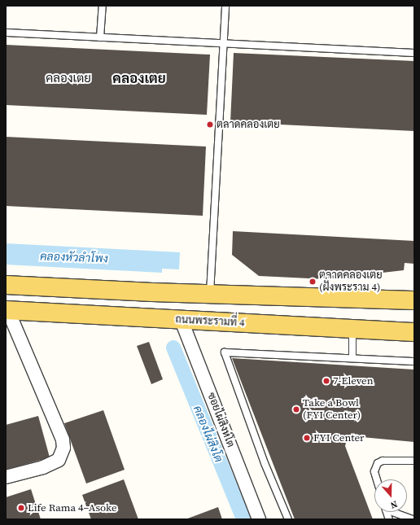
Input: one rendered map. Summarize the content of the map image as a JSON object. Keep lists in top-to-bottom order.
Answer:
{
  "streets": {
    "main road": ["ถนนพระรามที่ 4"],
    "street": ["ซอยไผ่สิงห์โต"]
  },
  "crossings": [
    ["ถนนพระรามที่ 4", "ซอยไผ่สิงห์โต"]
  ],
  "districts": ["คลองเตย", "คลองเตย"],
  "water": ["คลองหัวลำโพง", "คลองไผ่สิงโต"],
  "places": [
    "ตลาดคลองเตย",
    "ตลาดคลองเตย (ฝั่งพระราม 4)",
    "7-Eleven",
    "Take a Bowl (FYI Center)",
    "FYI Center",
    "Life Rama 4–Asoke"
  ],
  "north": "bottom"
}
